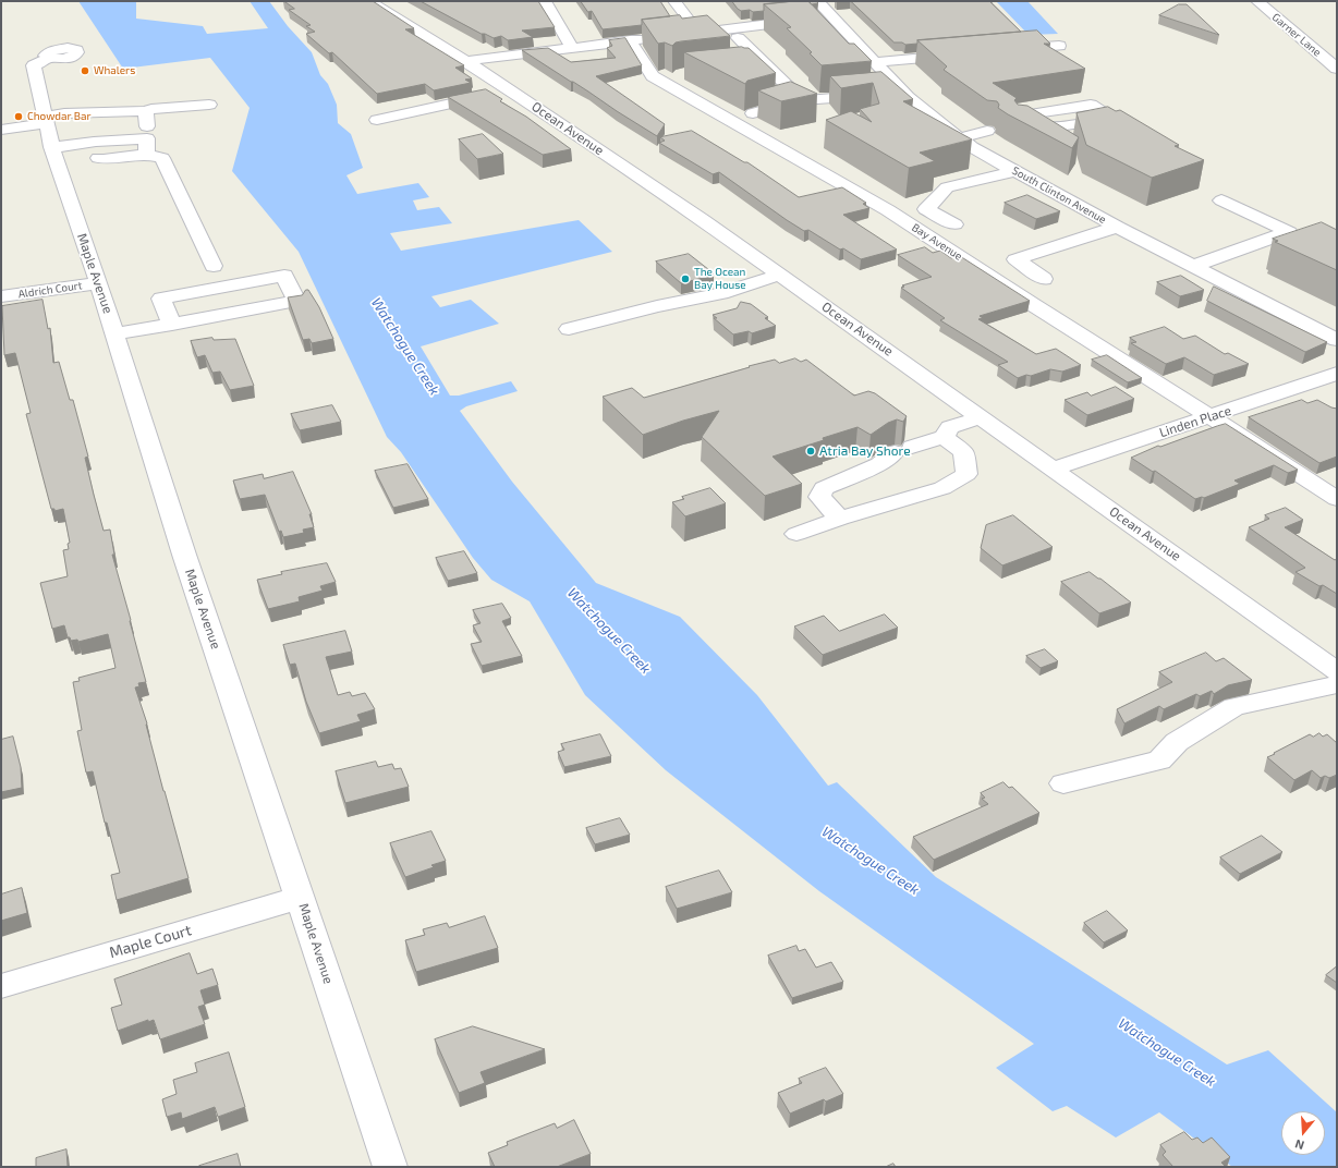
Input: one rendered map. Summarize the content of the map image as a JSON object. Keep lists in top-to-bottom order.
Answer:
{
  "streets": {
    "street": [
      "Garner Lane",
      "Ocean Avenue",
      "South Clinton Avenue",
      "Bay Avenue",
      "Maple Avenue",
      "Aldrich Court",
      "Linden Place",
      "Maple Court"
    ]
  },
  "crossings": [
    ["Ocean Avenue", "Linden Place"],
    ["Bay Avenue", "Linden Place"],
    ["Maple Avenue", "Aldrich Court"],
    ["Maple Avenue", "Maple Court"]
  ],
  "water": ["Watchogue Creek"],
  "places": [
    "Whalers",
    "Chowdar Bar",
    "The Ocean Bay House",
    "Atria Bay Shore"
  ],
  "north": "bottom"
}
